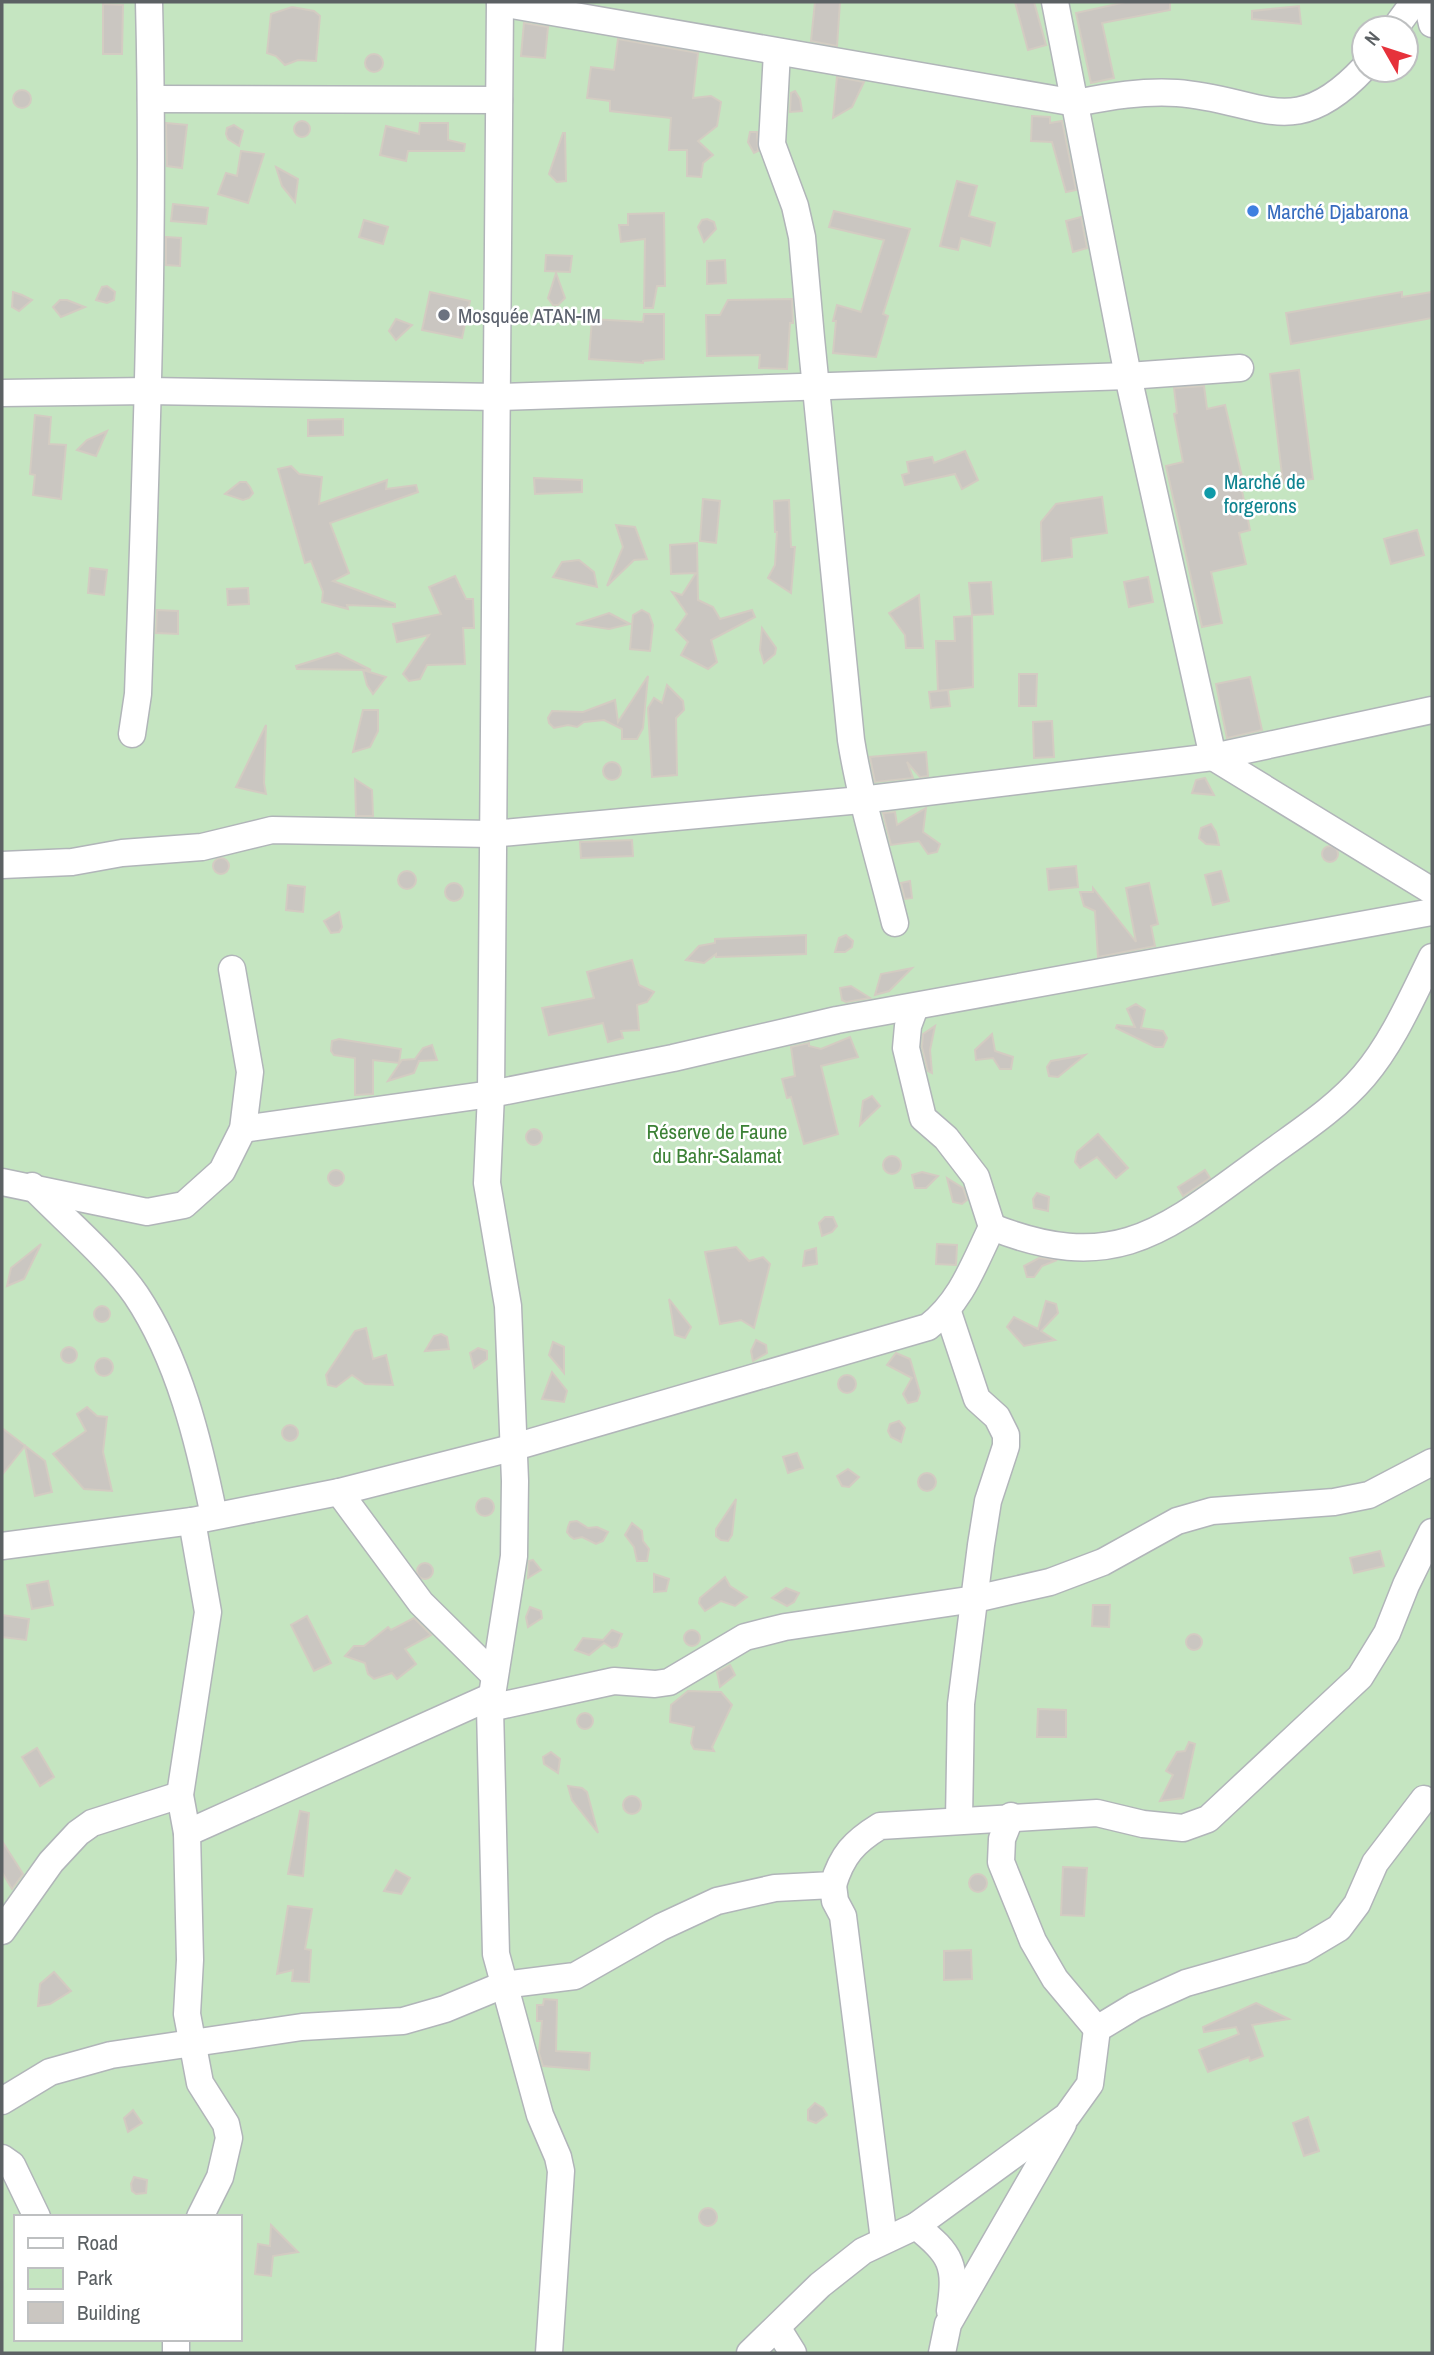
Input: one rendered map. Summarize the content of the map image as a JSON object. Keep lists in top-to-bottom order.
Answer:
{
  "parks": ["Réserve de Faune du Bahr-Salamat"],
  "places": ["Marché Djabarona", "Mosquée ATAN-IM", "Marché de forgerons"],
  "legend": ["Road", "Park", "Building"],
  "north": "top left"
}
